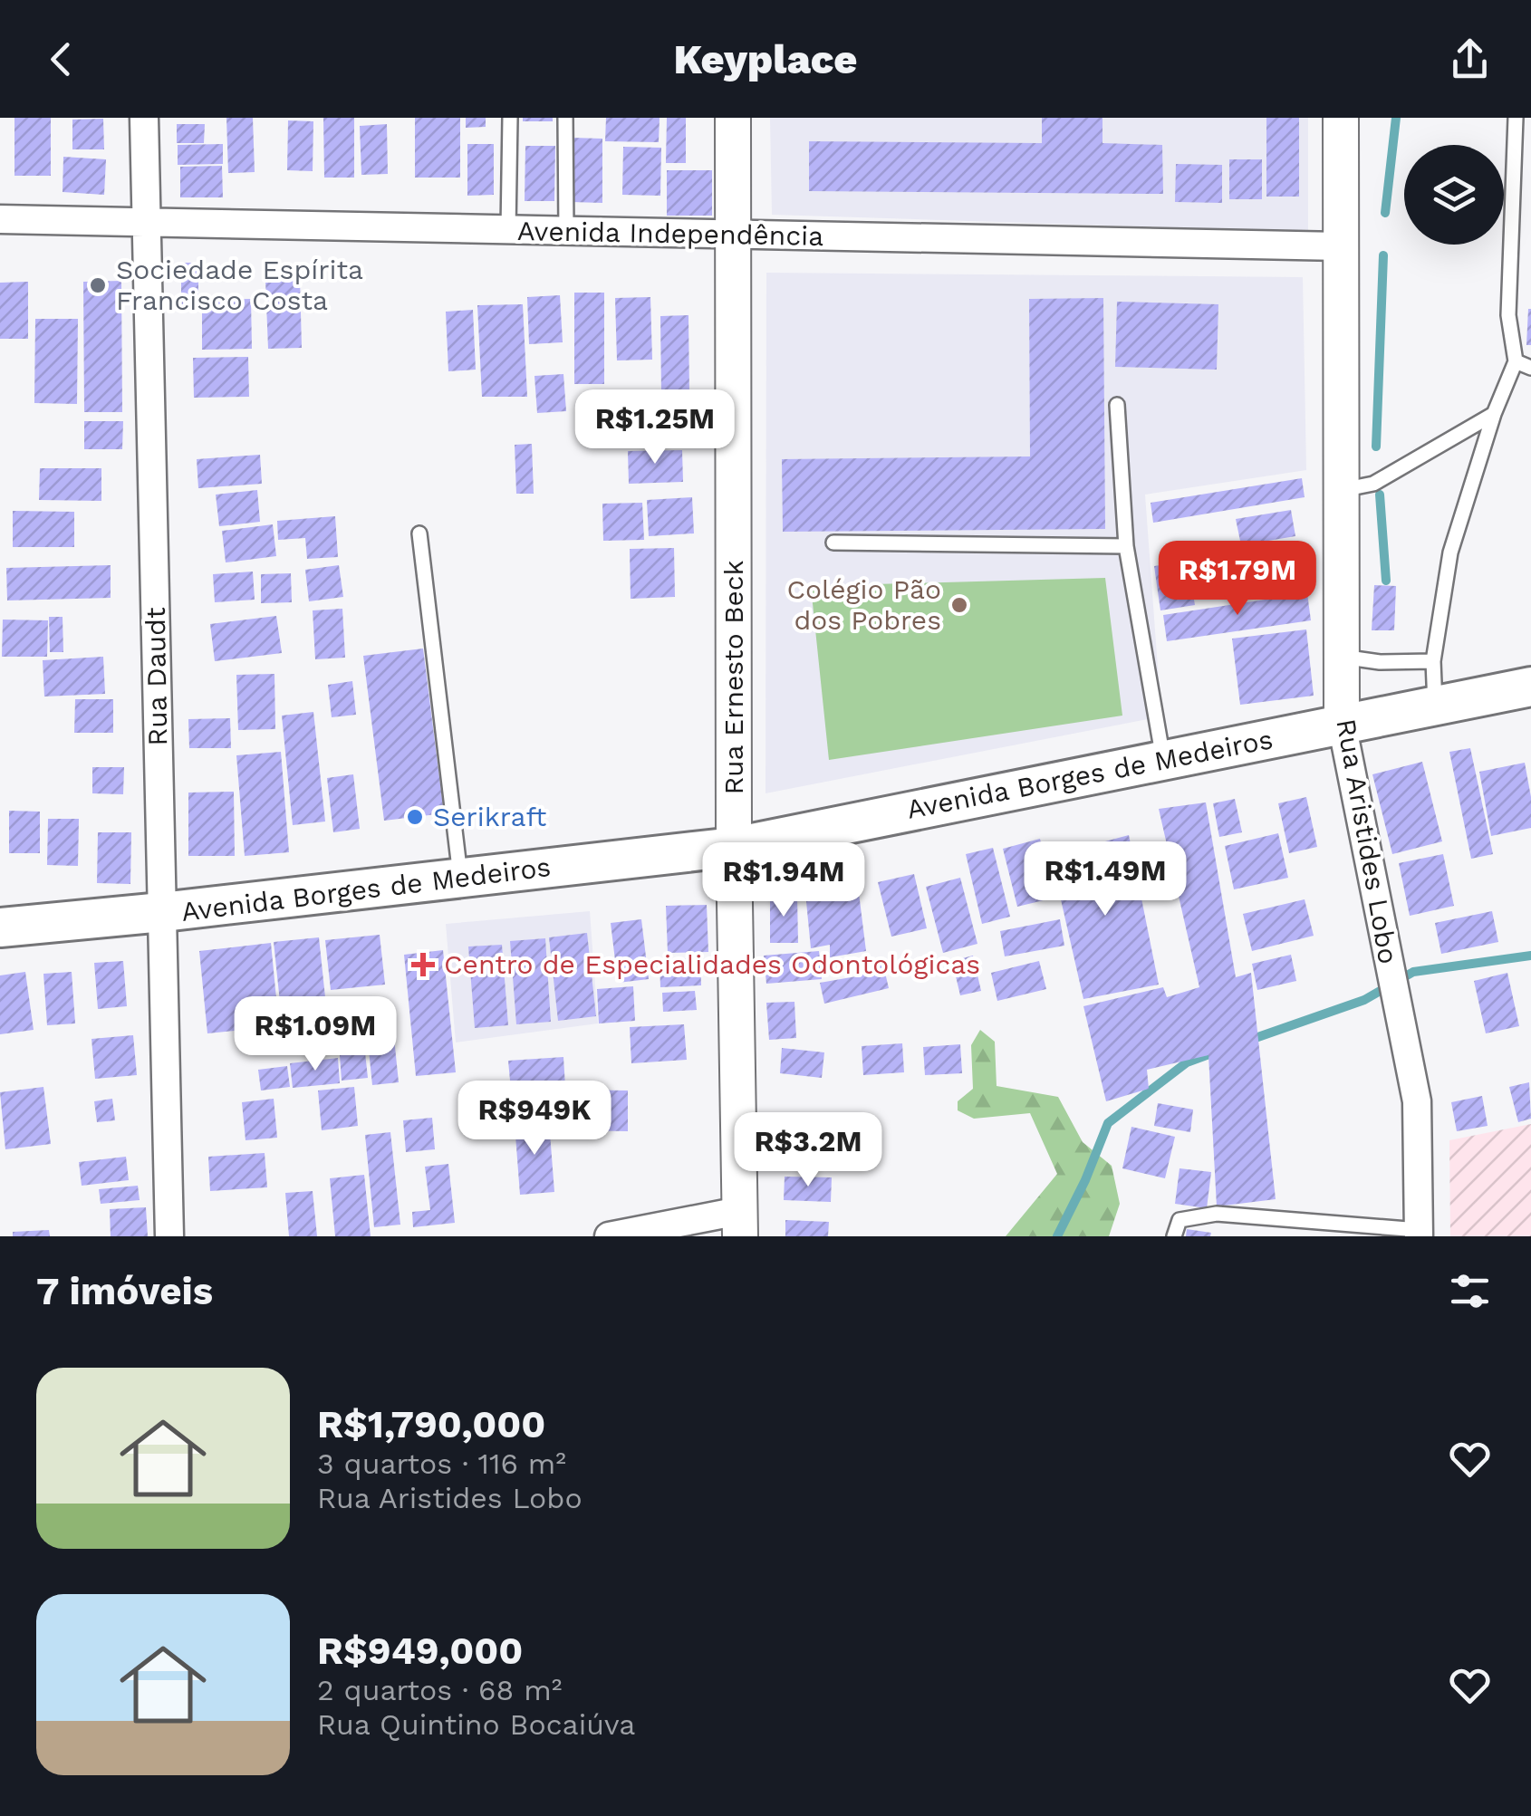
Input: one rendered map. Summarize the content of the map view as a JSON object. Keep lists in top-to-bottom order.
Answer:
{
  "streets": {
    "main road": ["Avenida Borges de Medeiros"],
    "street": [
      "Avenida Independência",
      "Rua Daudt",
      "Rua Ernesto Beck",
      "Rua Aristides Lobo"
    ]
  },
  "crossings": [
    ["Avenida Independência", "Rua Daudt"],
    ["Avenida Independência", "Rua Ernesto Beck"],
    ["Avenida Independência", "Rua Aristides Lobo"],
    ["Rua Daudt", "Avenida Borges de Medeiros"],
    ["Rua Ernesto Beck", "Avenida Borges de Medeiros"],
    ["Avenida Borges de Medeiros", "Rua Aristides Lobo"]
  ],
  "places": {
    "other": ["Sociedade Espírita Francisco Costa", "Colégio Pão dos Pobres", "Serikraft"],
    "health": ["Centro de Especialidades Odontológicas"]
  },
  "page": {
    "header": "Keyplace",
    "price": [
      "R$1.25M",
      "R$1.79M",
      "R$1.49M",
      "R$1.94M",
      "R$1.09M",
      "R$949K",
      "R$3.2M"
    ],
    "heading": "7 imóveis",
    "list": [
      {
        "name": "R$1,790,000",
        "note": "3 quartos · 116 m² · Rua Aristides Lobo"
      },
      {
        "name": "R$949,000",
        "note": "2 quartos · 68 m² · Rua Quintino Bocaiúva"
      }
    ]
  }
}
